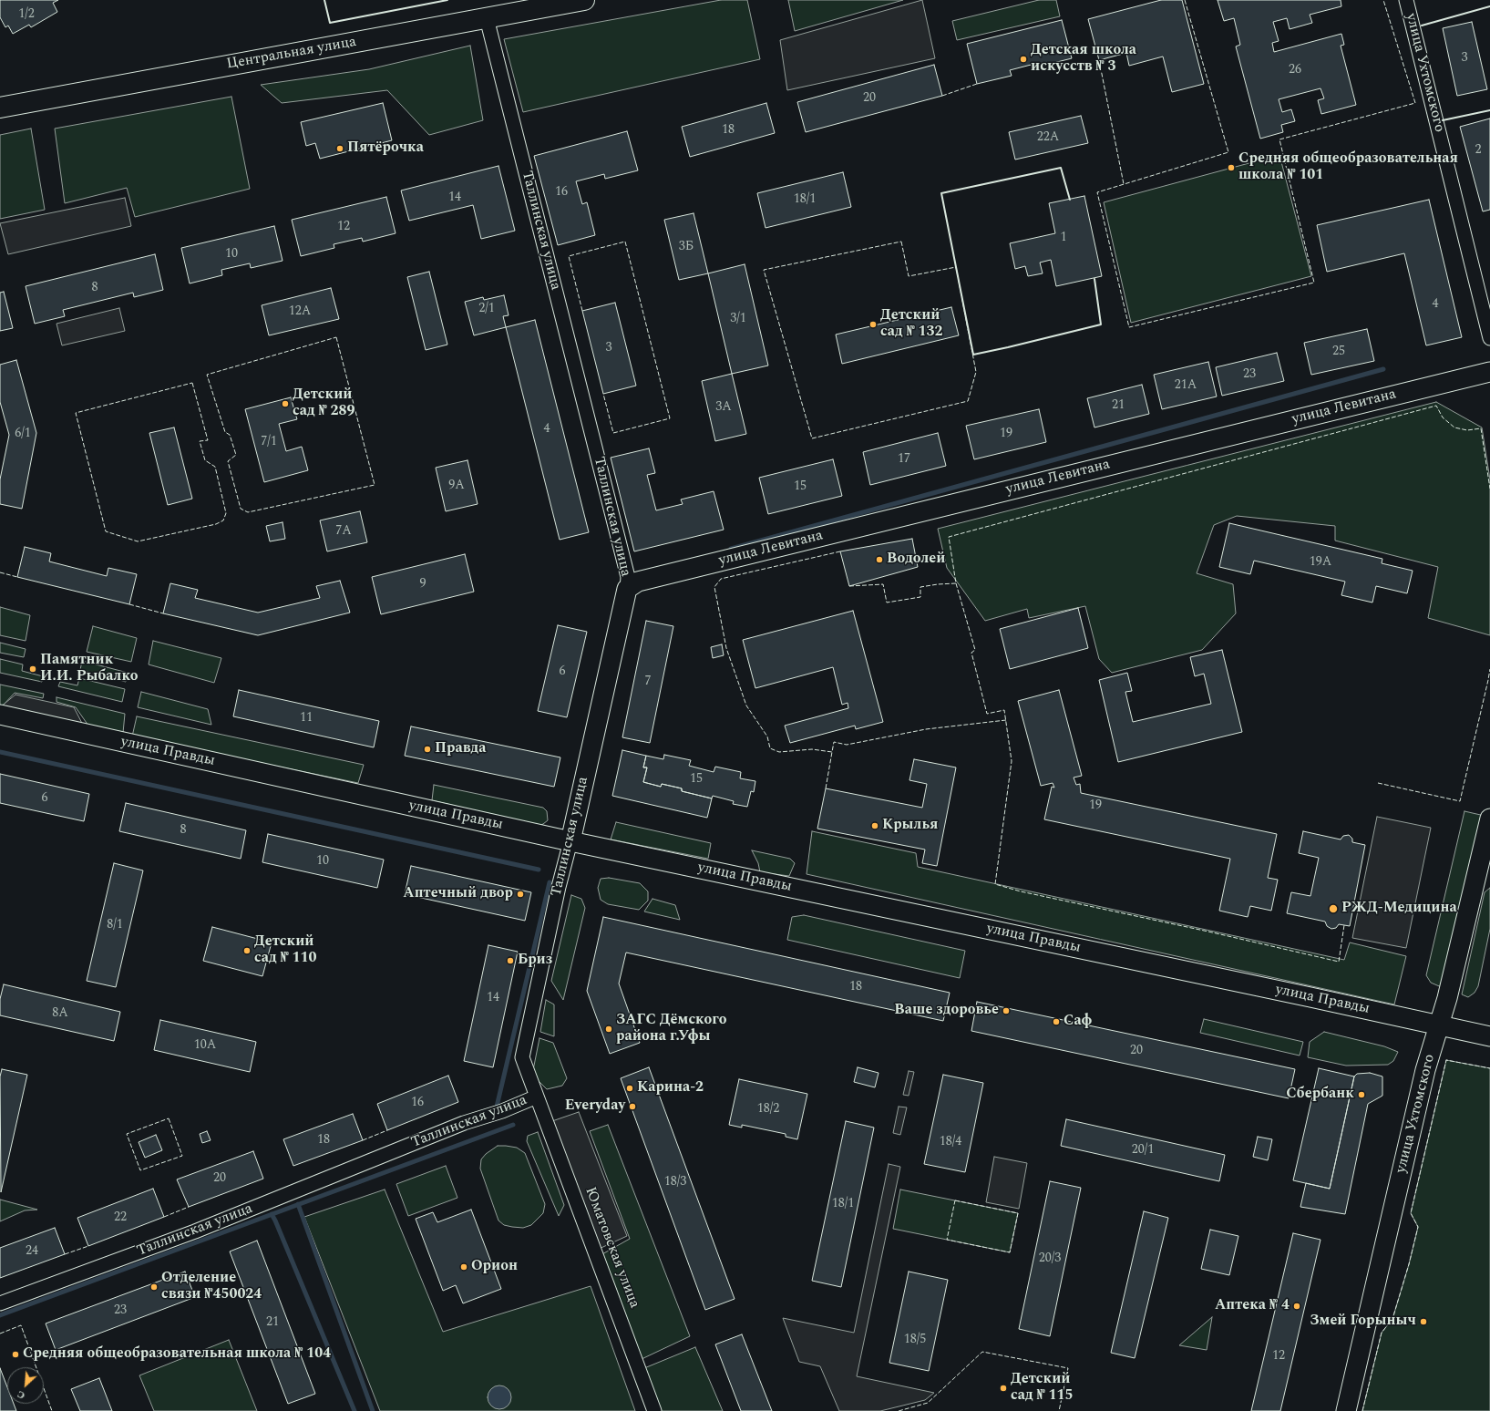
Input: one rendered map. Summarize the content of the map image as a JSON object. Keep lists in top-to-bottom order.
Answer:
{
  "streets": {
    "main road": ["Центральная улица"],
    "street": [
      "улица Ухтомского",
      "Таллинская улица",
      "улица Левитана",
      "улица Правды",
      "Юматовская улица"
    ]
  },
  "crossings": [
    ["Центральная улица", "Таллинская улица"],
    ["улица Ухтомского", "улица Правды"],
    ["Таллинская улица", "улица Левитана"],
    ["Таллинская улица", "улица Правды"],
    ["Таллинская улица", "Юматовская улица"]
  ],
  "places": [
    "Детская школа искусств № 3",
    "Пятёрочка",
    "Средняя общеобразовательная школа № 101",
    "Детский сад № 132",
    "Детский сад № 289",
    "Водолей",
    "Памятник И.И. Рыбалко",
    "Правда",
    "Крылья",
    "Аптечный двор",
    "РЖД-Медицина",
    "Детский сад № 110",
    "Бриз",
    "Ваше здоровье",
    "Саф",
    "ЗАГС Дёмского района г.Уфы",
    "Карина-2",
    "Сбербанк",
    "Everyday",
    "Орион",
    "Отделение связи №450024",
    "Аптека № 4",
    "Змей Горыныч",
    "Средняя общеобразовательная школа № 104",
    "Детский сад № 115"
  ],
  "house_numbers": [
    "1/2",
    "3",
    "26",
    "20",
    "18",
    "22А",
    "2",
    "16",
    "14",
    "18/1",
    "12",
    "1",
    "3Б",
    "10",
    "8",
    "4",
    "2/1",
    "12А",
    "3/1",
    "3",
    "25",
    "23",
    "21А",
    "21",
    "3А",
    "4",
    "6/1",
    "19",
    "7/1",
    "17",
    "9А",
    "15",
    "7А",
    "19А",
    "9",
    "6",
    "7",
    "11",
    "15",
    "6",
    "19",
    "8",
    "10",
    "8/1",
    "18",
    "14",
    "8А",
    "10А",
    "20",
    "16",
    "18/2",
    "18",
    "18/4",
    "20/1",
    "20",
    "18/3",
    "18/1",
    "22",
    "24",
    "20/3",
    "23",
    "21",
    "18/5",
    "12"
  ],
  "north": "bottom left"
}
